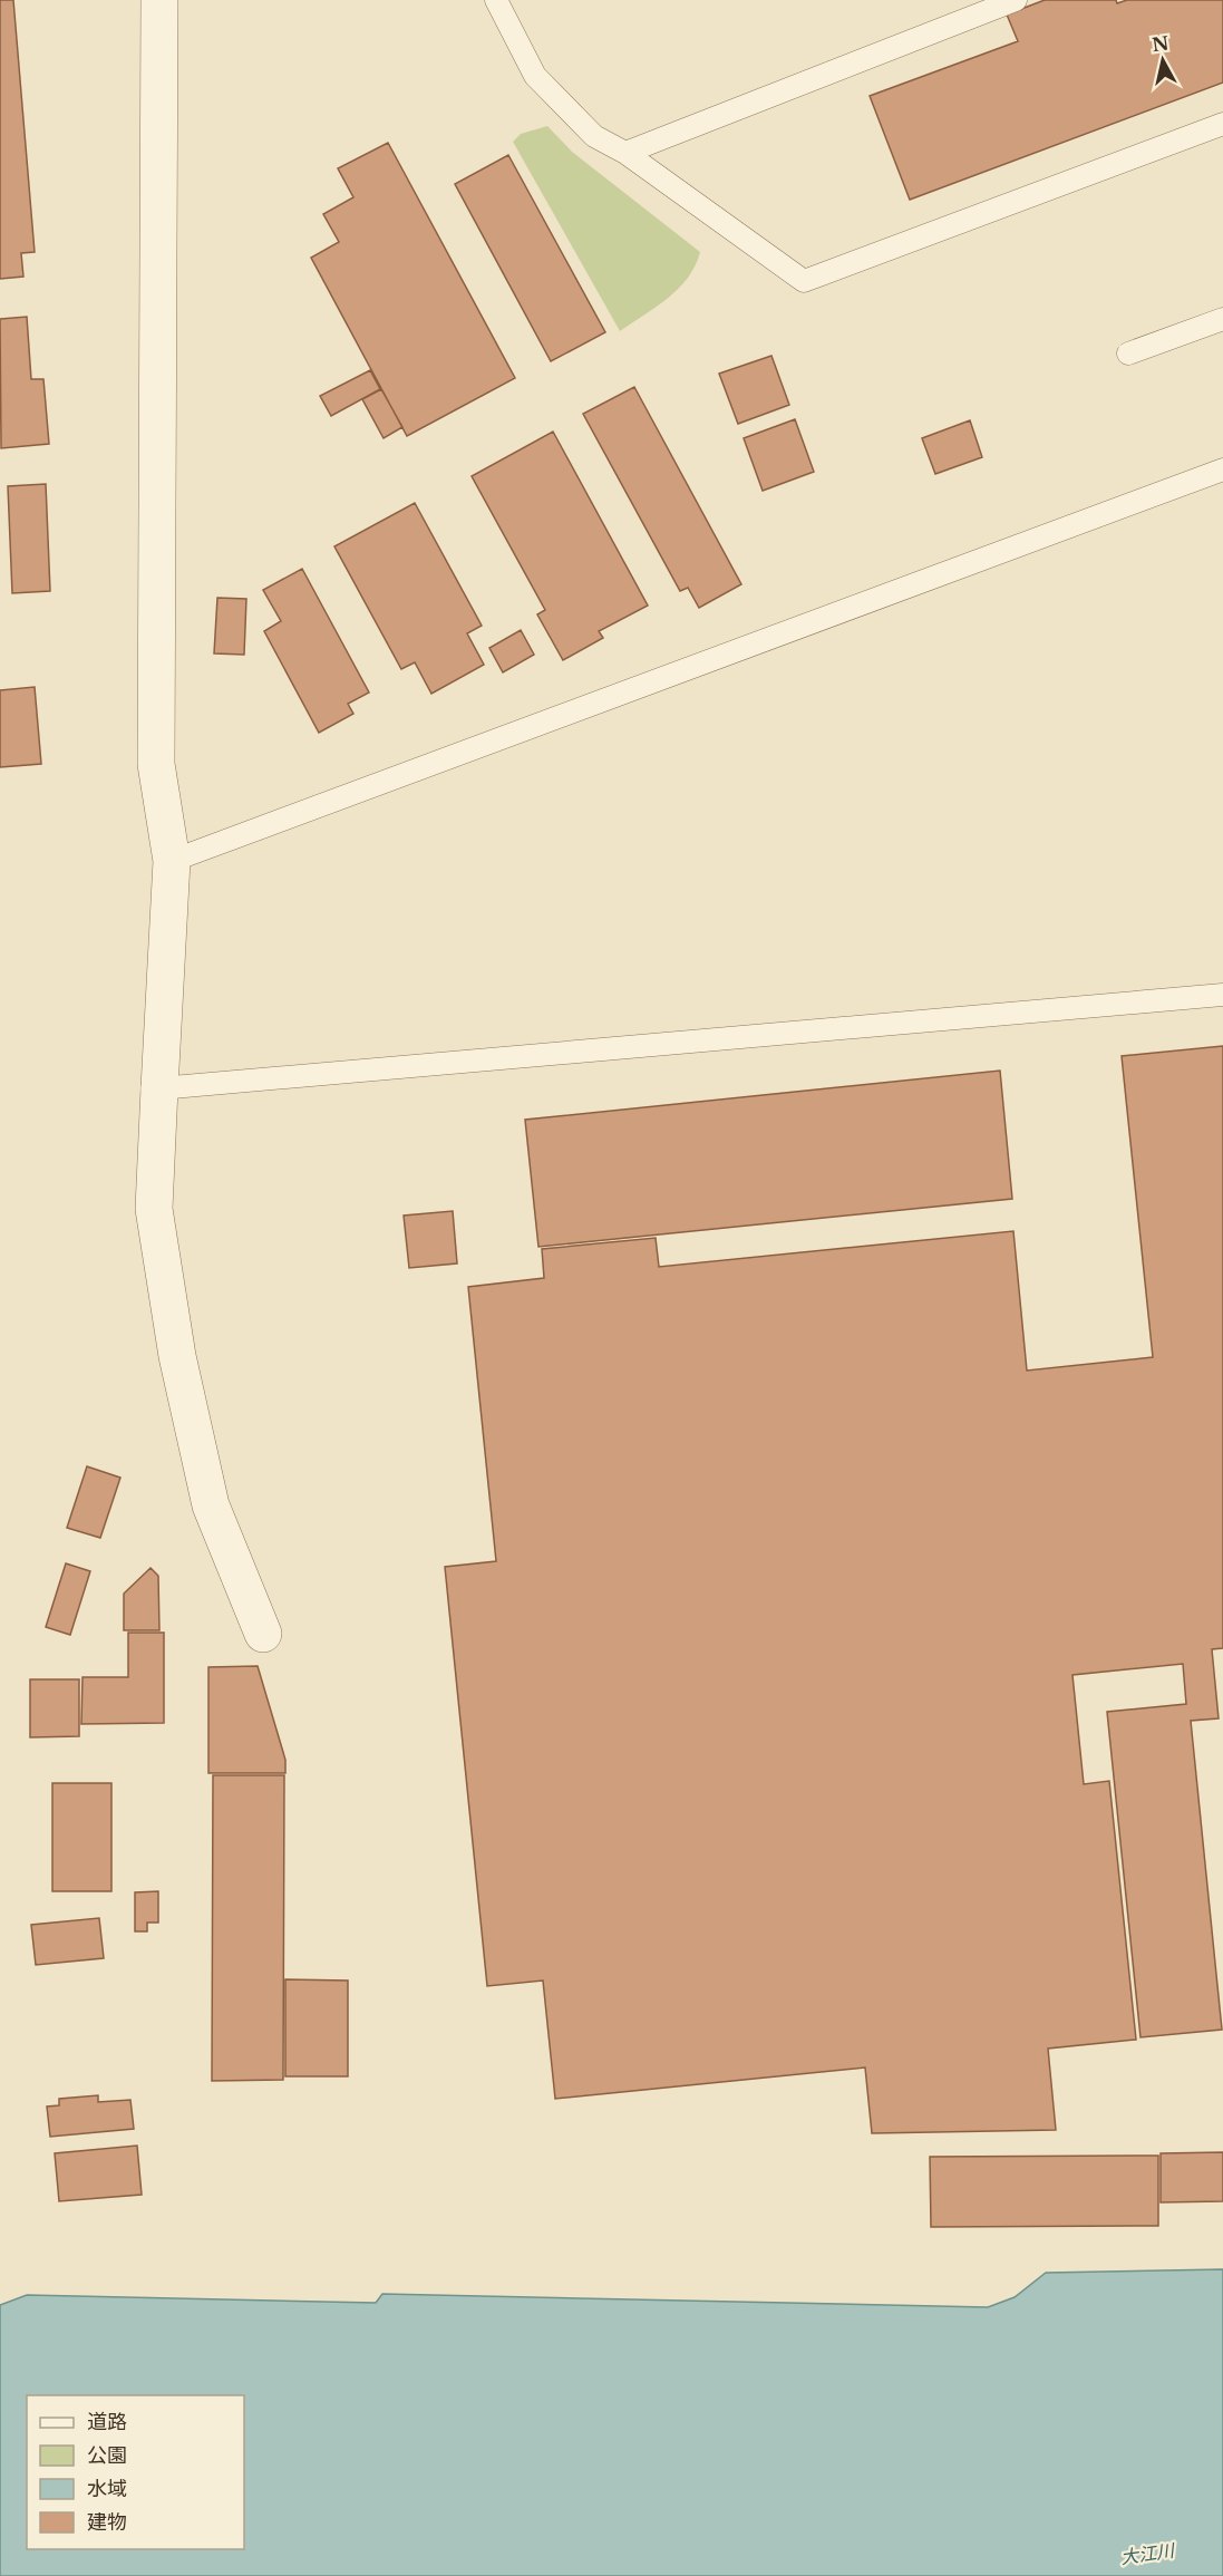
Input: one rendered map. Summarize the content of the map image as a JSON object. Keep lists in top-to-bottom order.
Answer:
{
  "water": ["大江川"],
  "legend": [
    "道路",
    "公園",
    "水域",
    "建物"
  ],
  "north": "top"
}
